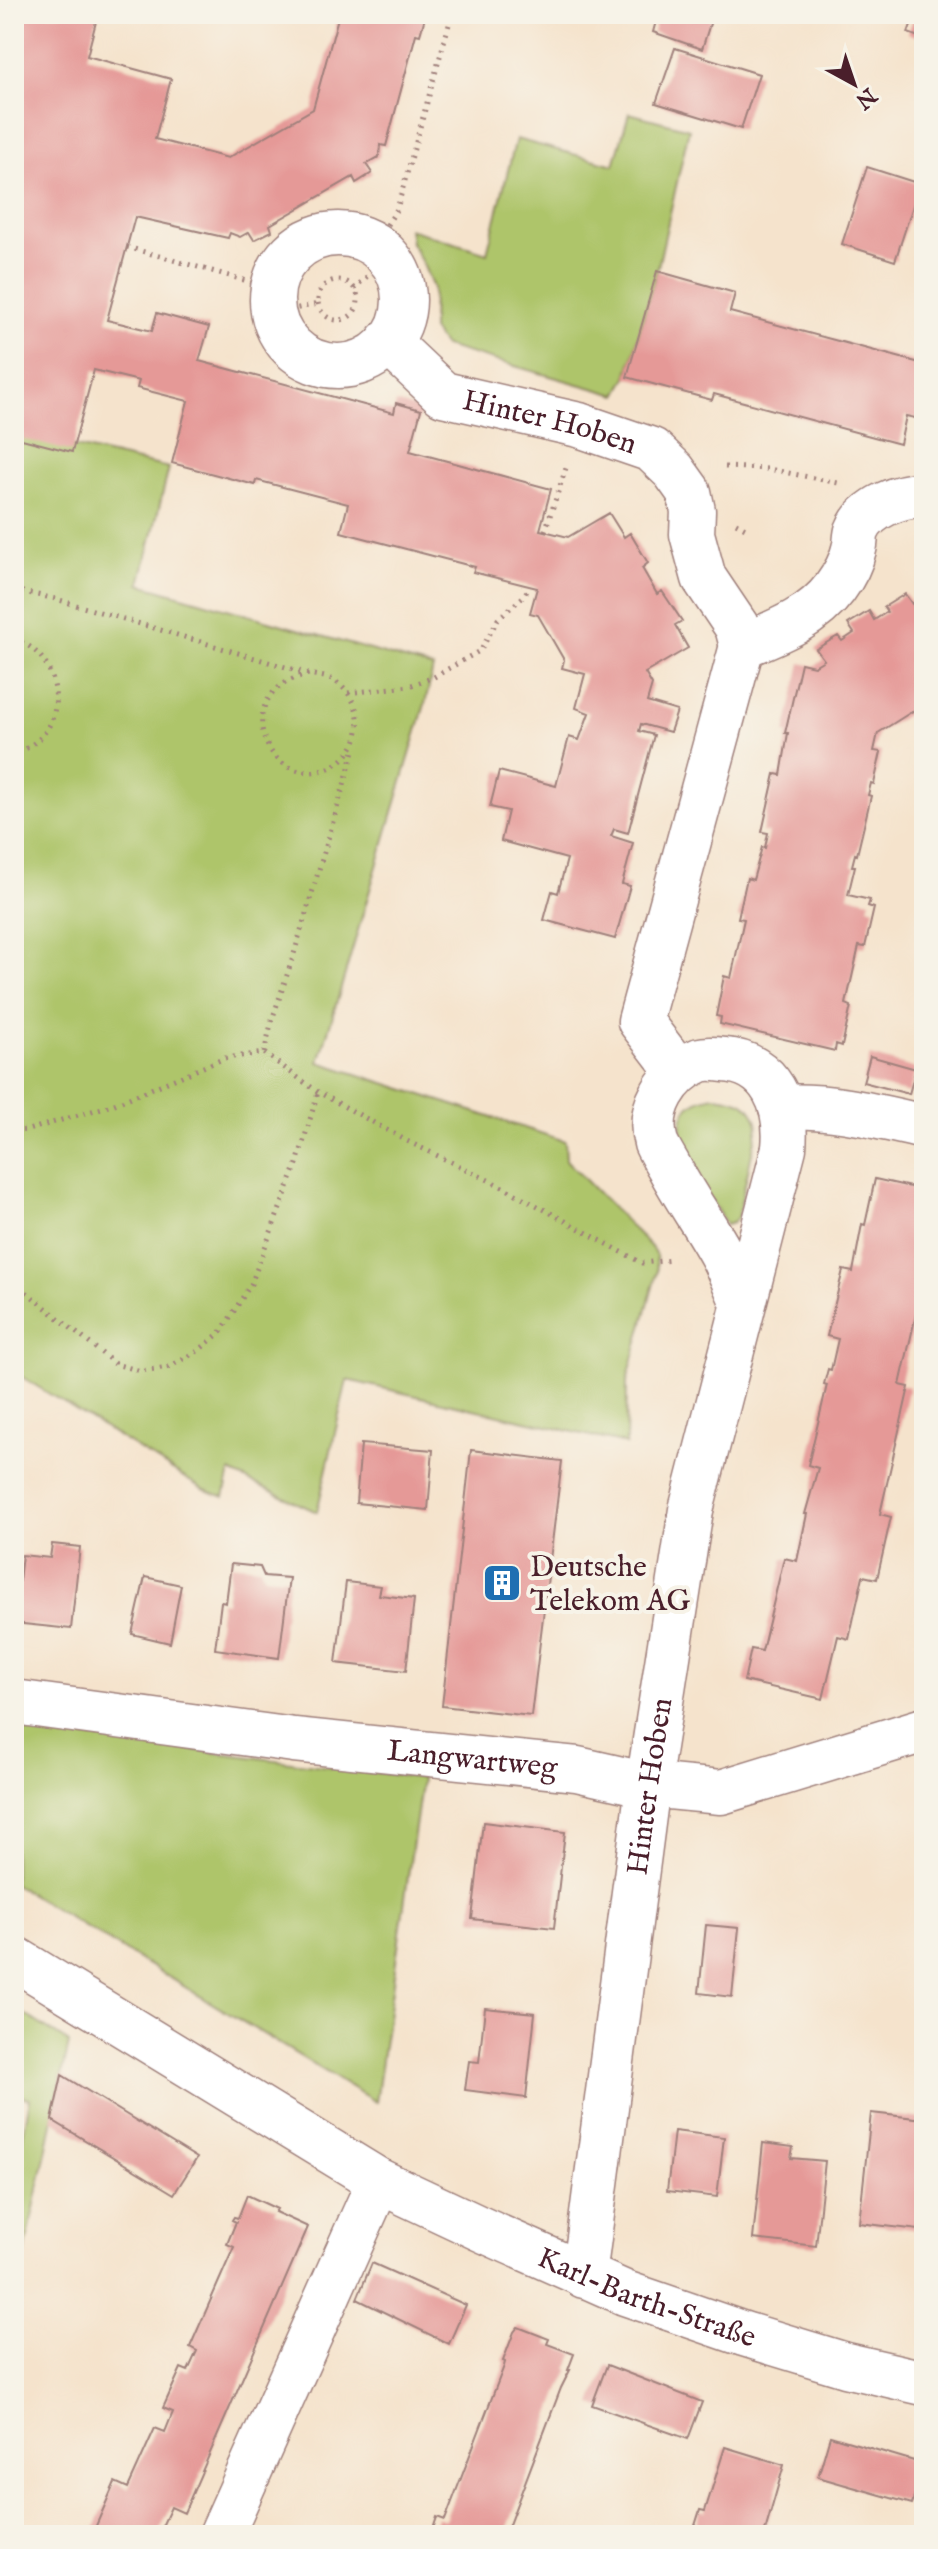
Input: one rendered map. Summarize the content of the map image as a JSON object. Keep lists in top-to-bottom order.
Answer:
{
  "streets": {
    "street": ["Hinter Hoben", "Langwartweg", "Karl-Barth-Straße"]
  },
  "crossings": [
    ["Hinter Hoben", "Langwartweg"],
    ["Hinter Hoben", "Karl-Barth-Straße"]
  ],
  "places": {
    "building": ["Deutsche Telekom AG"]
  },
  "north": "bottom right"
}
